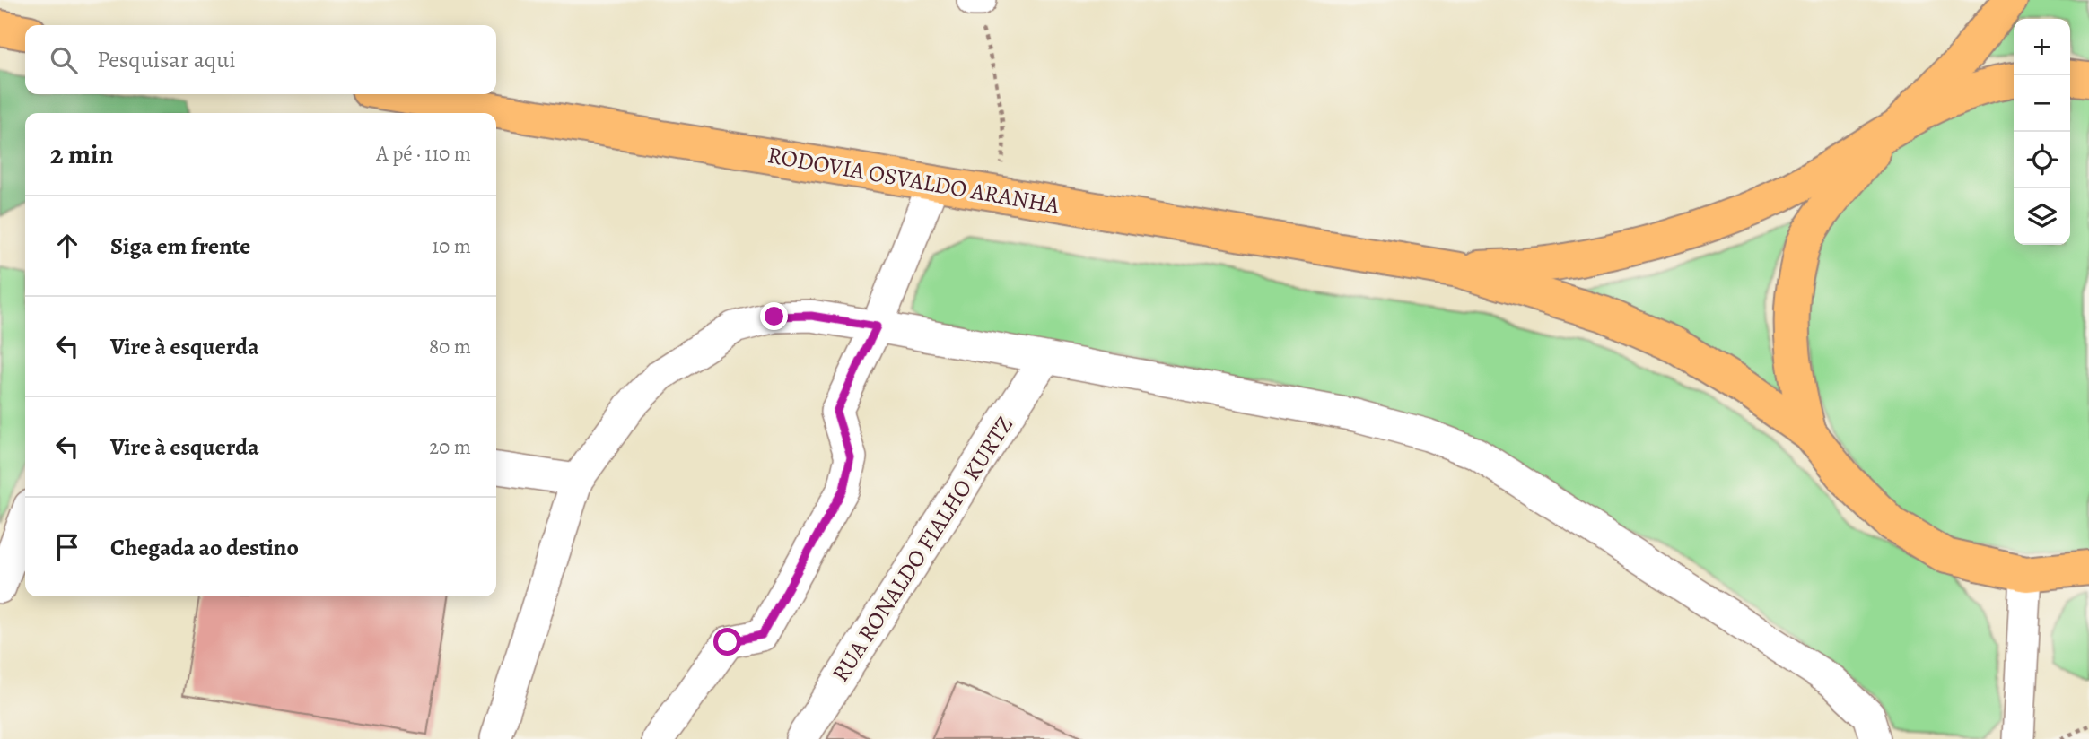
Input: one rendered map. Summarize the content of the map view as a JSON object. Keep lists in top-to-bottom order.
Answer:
{
  "streets": {
    "main road": ["RODOVIA OSVALDO ARANHA"],
    "street": ["RUA RONALDO FIALHO KURTZ"]
  },
  "page": {
    "map_buttons": ["+", "−"],
    "search": "Pesquisar aqui",
    "heading": ["2 min", "A pé · 110 m"],
    "list": [
      ["Siga em frente", "10 m"],
      ["Vire à esquerda", "80 m"],
      ["Vire à esquerda", "20 m"],
      "Chegada ao destino"
    ]
  }
}
